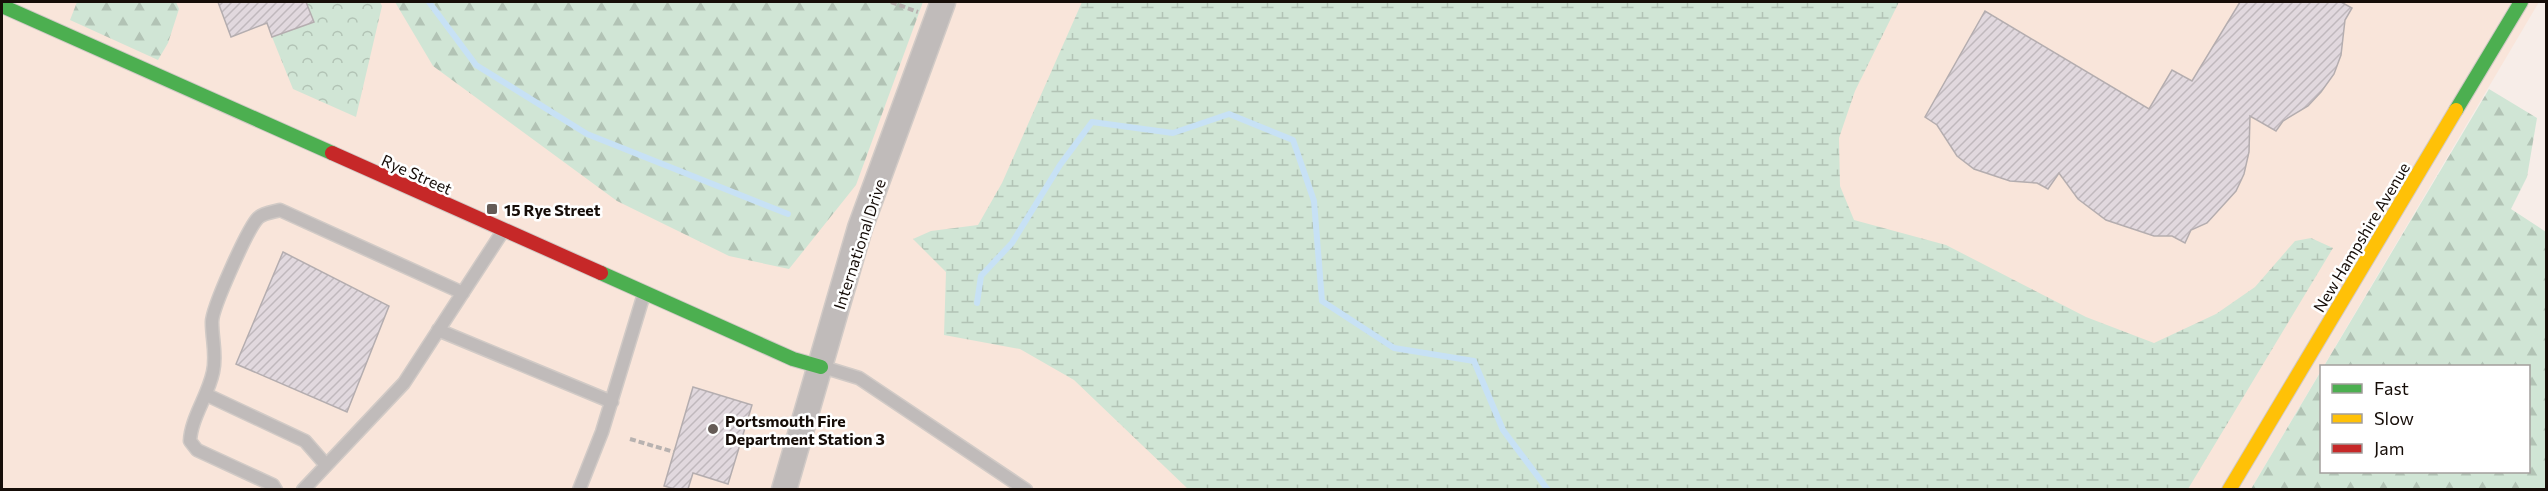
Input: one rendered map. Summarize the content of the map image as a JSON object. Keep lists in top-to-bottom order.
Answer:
{
  "streets": {
    "street": ["Rye Street", "New Hampshire Avenue", "International Drive"]
  },
  "crossings": [
    ["Rye Street", "International Drive"]
  ],
  "places": {
    "transit": ["15 Rye Street"],
    "other": ["Portsmouth Fire Department Station 3"]
  },
  "legend": ["Fast", "Slow", "Jam"]
}
